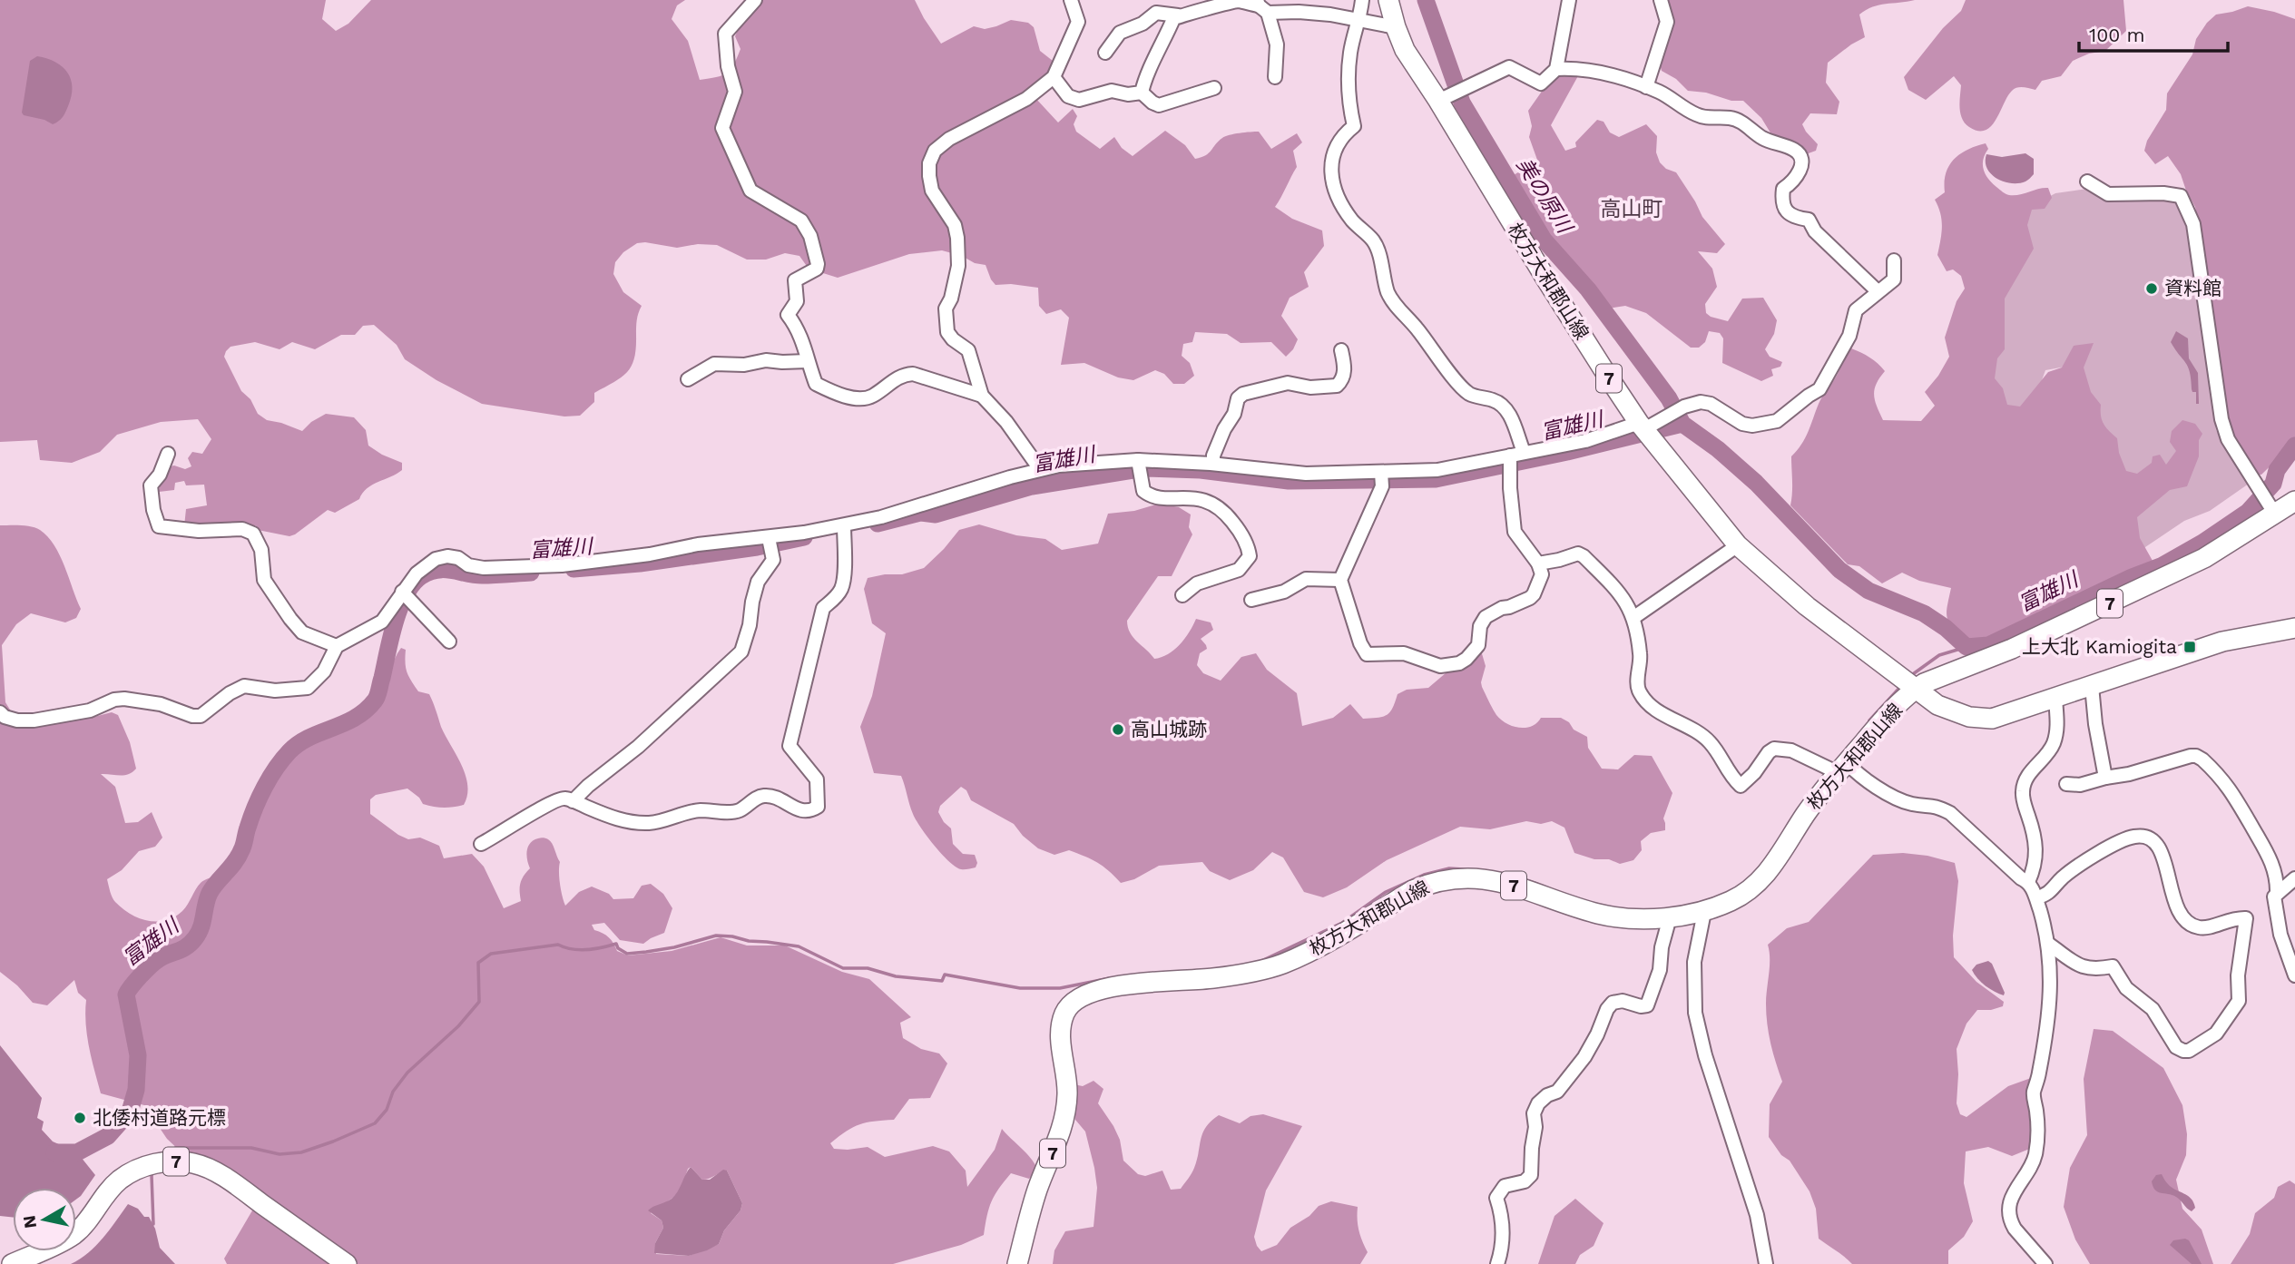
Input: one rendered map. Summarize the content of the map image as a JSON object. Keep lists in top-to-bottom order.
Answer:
{
  "streets": {
    "main road": ["枚方大和郡山線", "7"]
  },
  "districts": ["高山町"],
  "water": ["美の原川", "富雄川"],
  "places": {
    "other": ["資料館", "高山城跡", "北倭村道路元標"],
    "transit": ["上大北 Kamiogita"]
  },
  "scale_bar": "100 m",
  "north": "left"
}
